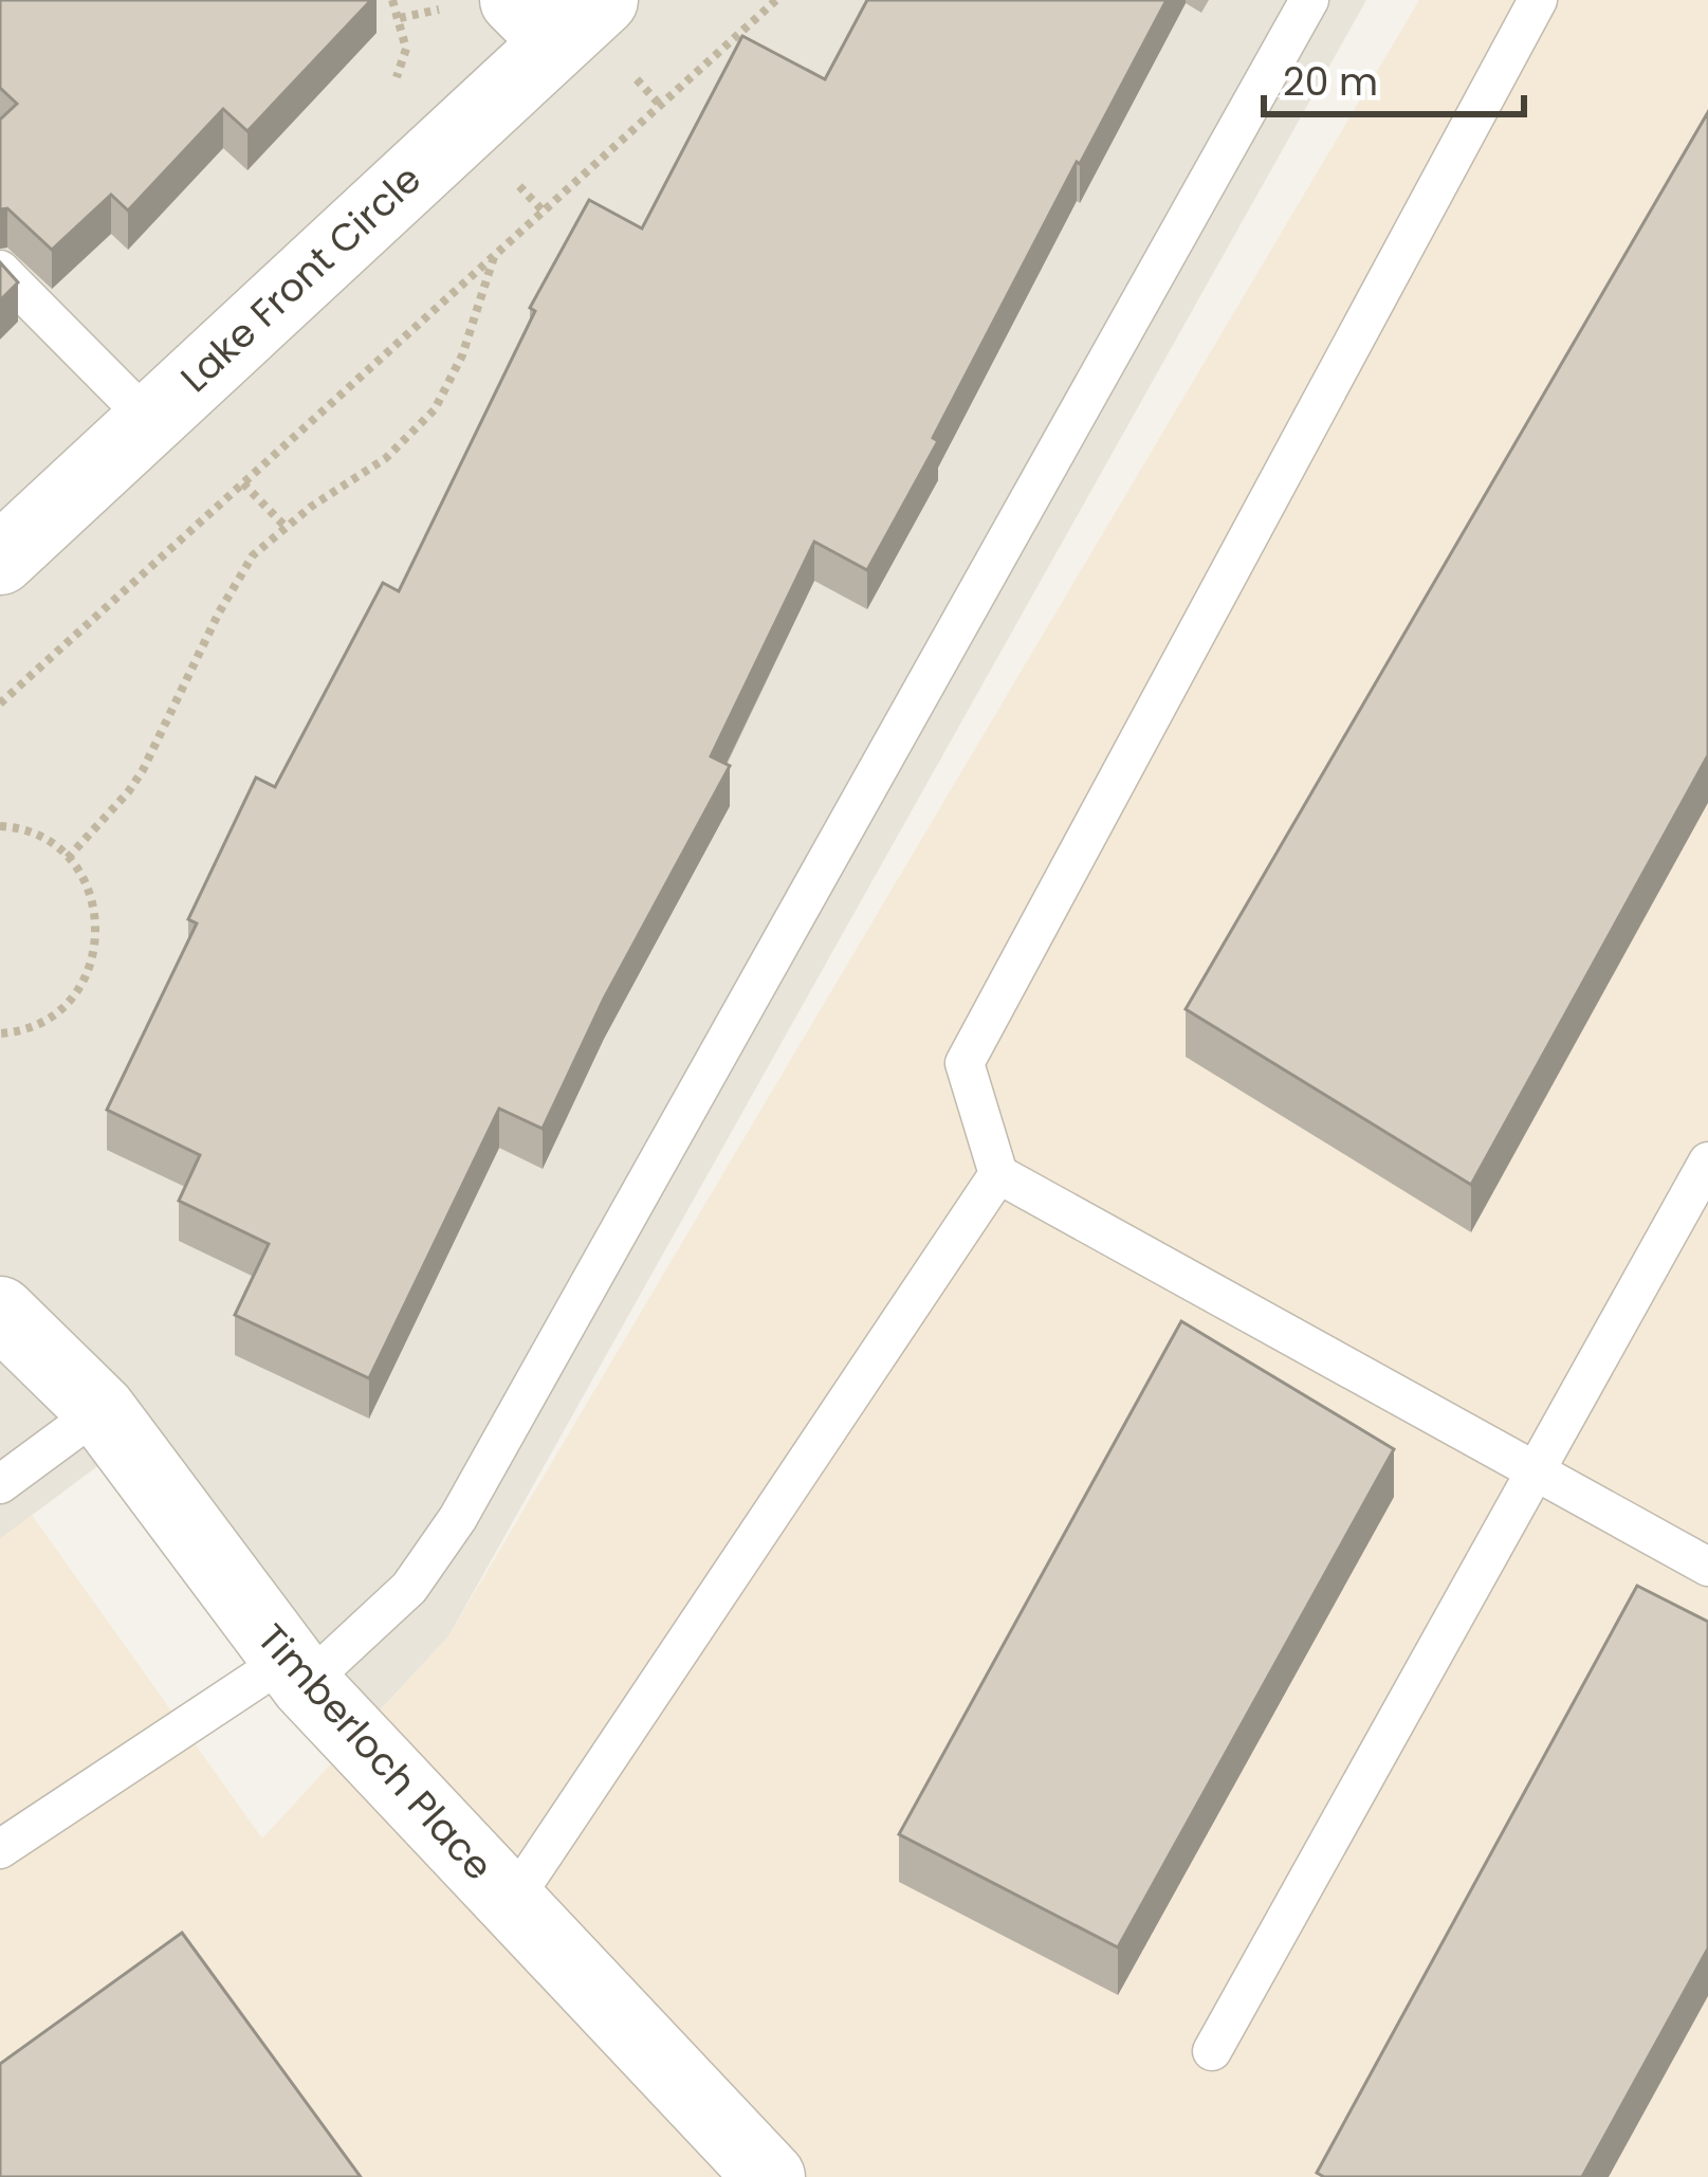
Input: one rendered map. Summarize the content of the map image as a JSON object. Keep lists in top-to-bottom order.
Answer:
{
  "streets": {
    "street": ["Lake Front Circle", "Timberloch Place"]
  },
  "scale_bar": "20 m"
}
